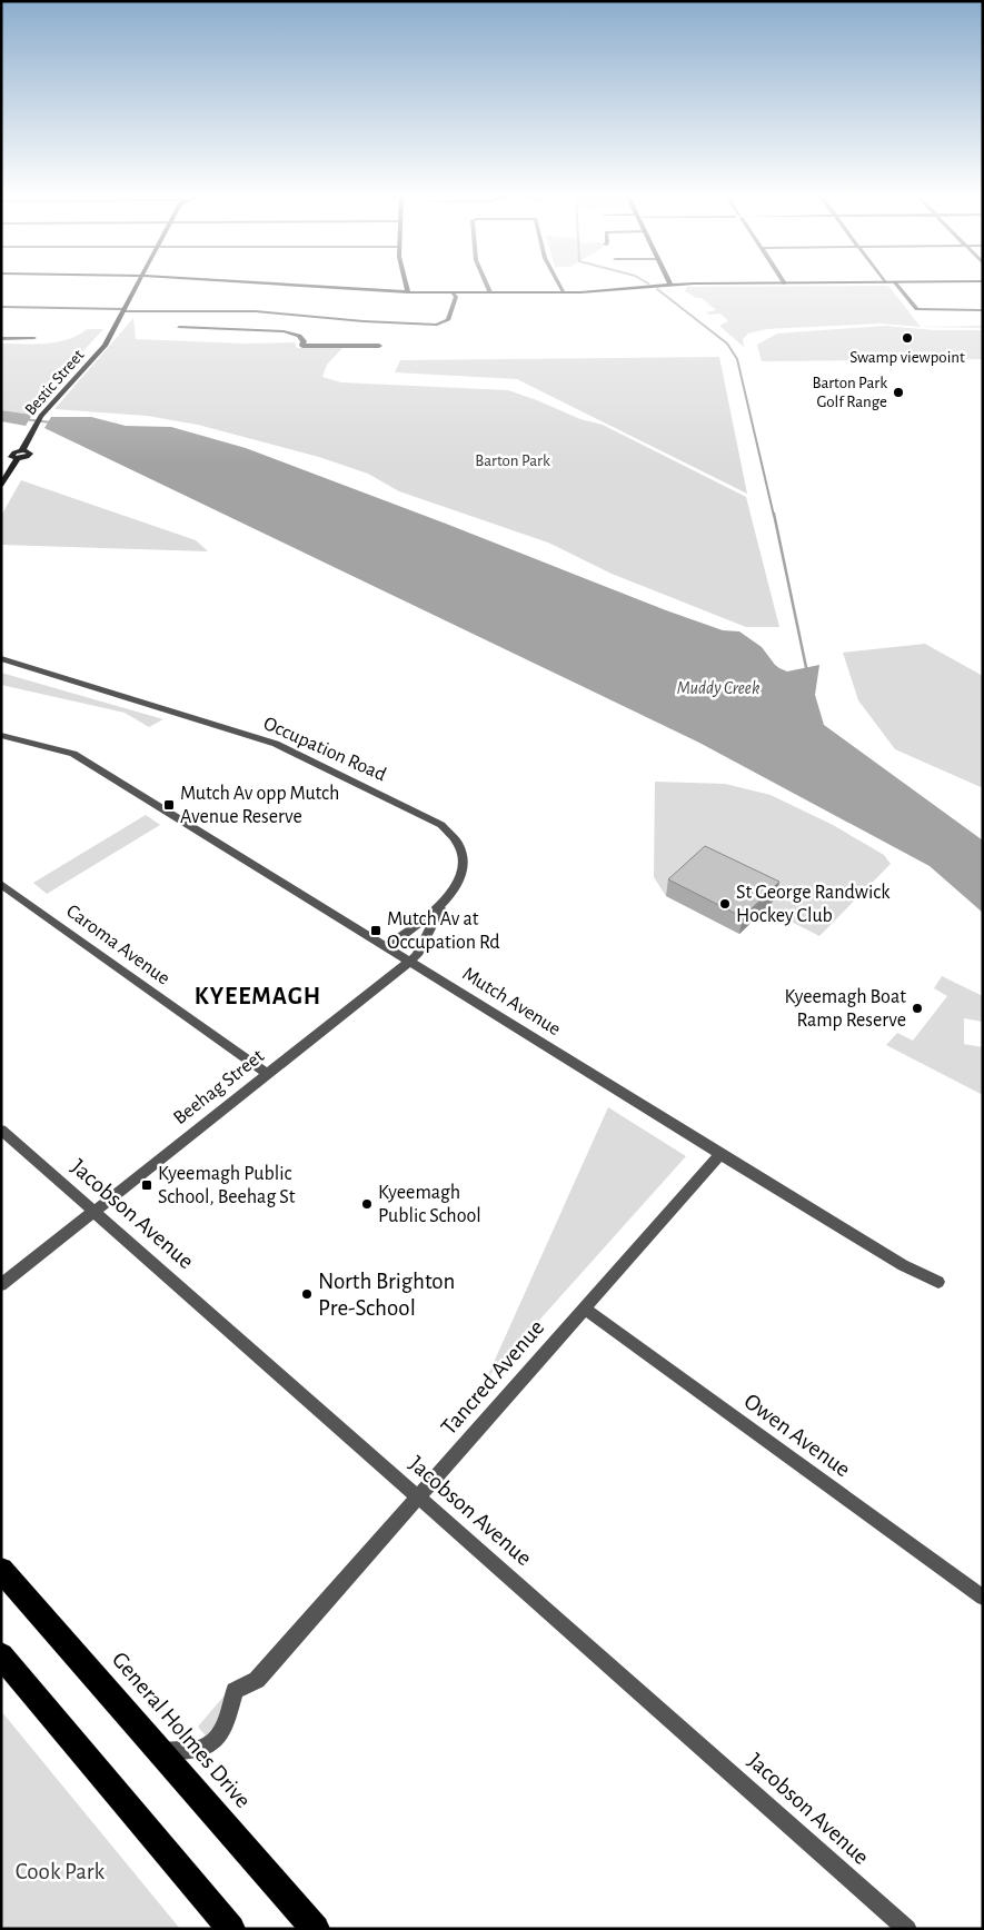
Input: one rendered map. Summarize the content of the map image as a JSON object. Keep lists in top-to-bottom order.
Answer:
{
  "streets": {
    "highway": ["General Holmes Drive"],
    "main road": ["Bestic Street"],
    "street": [
      "Occupation Road",
      "Caroma Avenue",
      "Mutch Avenue",
      "Beehag Street",
      "Jacobson Avenue",
      "Tancred Avenue",
      "Owen Avenue"
    ]
  },
  "crossings": [
    ["Occupation Road", "Mutch Avenue"],
    ["Occupation Road", "Beehag Street"],
    ["Caroma Avenue", "Beehag Street"],
    ["Mutch Avenue", "Beehag Street"],
    ["Mutch Avenue", "Tancred Avenue"],
    ["Beehag Street", "Jacobson Avenue"],
    ["Jacobson Avenue", "Tancred Avenue"],
    ["Tancred Avenue", "Owen Avenue"],
    ["Tancred Avenue", "General Holmes Drive"]
  ],
  "districts": ["KYEEMAGH"],
  "water": ["Muddy Creek"],
  "parks": ["Barton Park", "Cook Park"],
  "places": {
    "other": [
      "Swamp viewpoint",
      "Barton Park Golf Range",
      "St George Randwick Hockey Club",
      "Kyeemagh Boat Ramp Reserve",
      "Kyeemagh Public School",
      "North Brighton Pre-School"
    ],
    "transit": ["Mutch Av opp Mutch Avenue Reserve", "Mutch Av at Occupation Rd", "Kyeemagh Public School, Beehag St"]
  }
}
